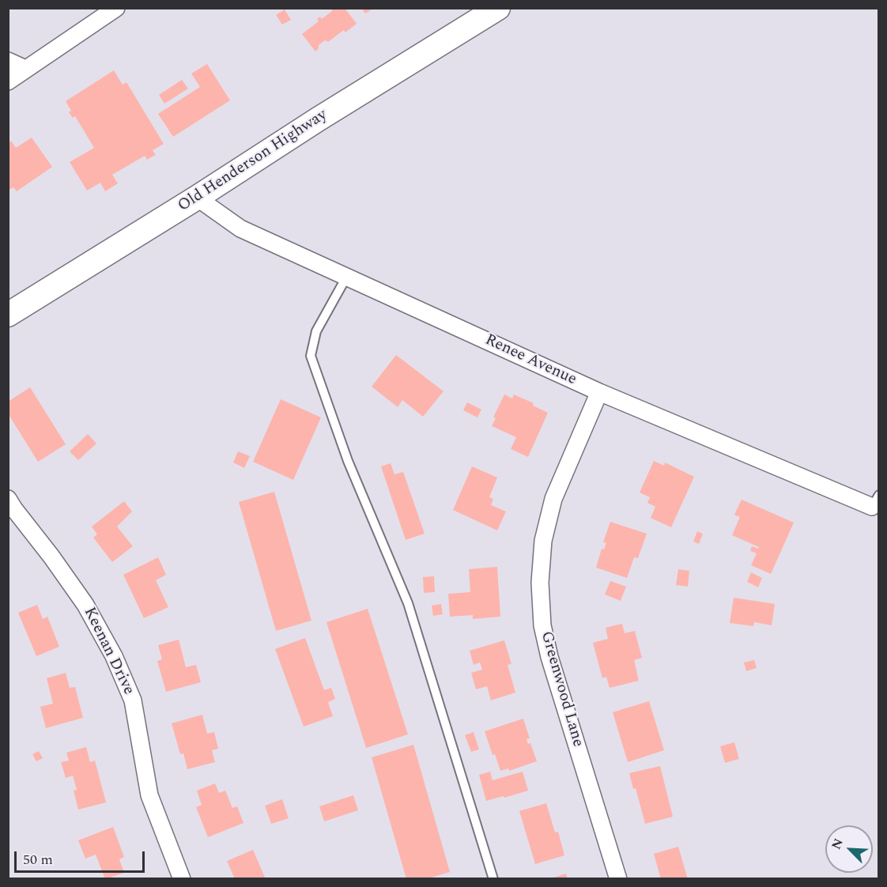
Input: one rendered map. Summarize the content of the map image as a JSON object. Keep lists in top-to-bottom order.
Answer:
{
  "streets": {
    "main road": ["Old Henderson Highway"],
    "street": ["Renee Avenue", "Keenan Drive", "Greenwood Lane"]
  },
  "crossings": [
    ["Old Henderson Highway", "Renee Avenue"],
    ["Renee Avenue", "Greenwood Lane"]
  ],
  "scale_bar": "50 m",
  "north": "top left"
}
